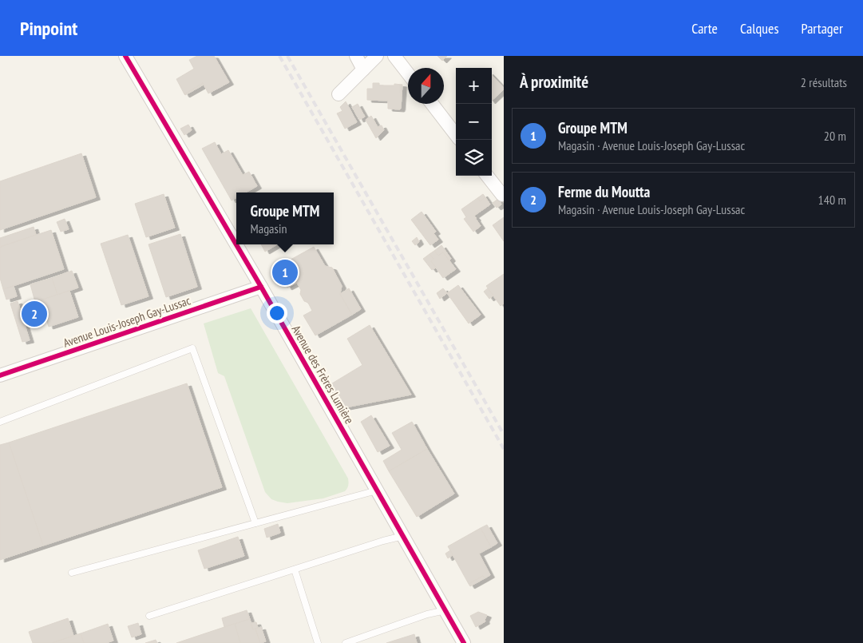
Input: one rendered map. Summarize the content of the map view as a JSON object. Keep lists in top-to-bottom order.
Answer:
{
  "streets": {
    "street": ["Avenue Louis-Joseph Gay-Lussac", "Avenue des Frères Lumière"]
  },
  "crossings": [
    ["Avenue Louis-Joseph Gay-Lussac", "Avenue des Frères Lumière"]
  ],
  "north": "top",
  "page": {
    "header": "Pinpoint",
    "nav": ["Carte", "Calques", "Partager"],
    "heading": ["À proximité", "2 résultats"],
    "map_buttons": ["+", "−"],
    "list": [
      {
        "mark": "1",
        "name": "Groupe MTM",
        "note": "Magasin · Avenue Louis-Joseph Gay-Lussac",
        "value": "20 m"
      },
      {
        "mark": "2",
        "name": "Ferme du Moutta",
        "note": "Magasin · Avenue Louis-Joseph Gay-Lussac",
        "value": "140 m"
      }
    ],
    "popup": ["Groupe MTM", "Magasin"],
    "pins": ["1", "2"]
  }
}
